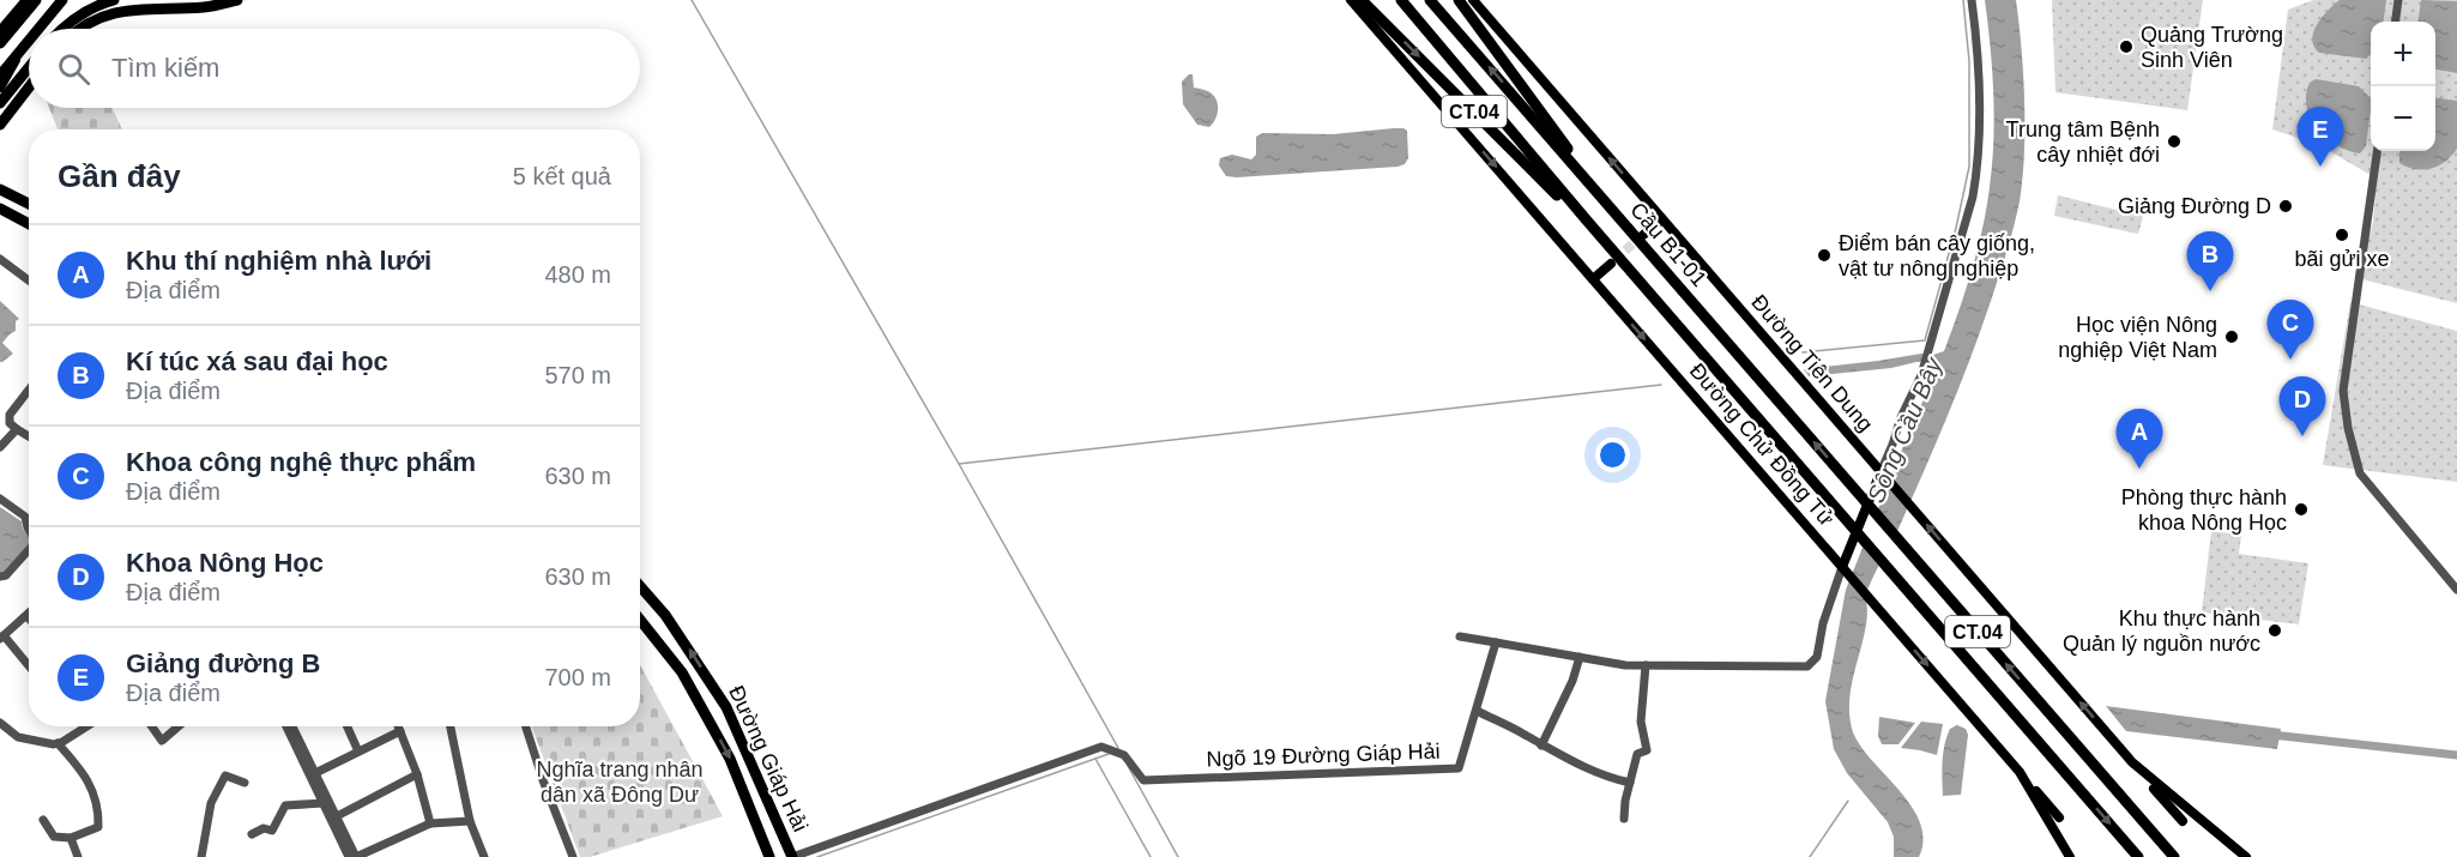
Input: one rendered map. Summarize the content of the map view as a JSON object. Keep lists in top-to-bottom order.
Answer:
{
  "streets": {
    "highway": ["CT.04", "Cầu B1-01", "Đường Giáp Hải"],
    "main road": ["Đường Tiên Dung", "Đường Chử Đồng Tử"],
    "street": ["Ngõ 19 Đường Giáp Hải"]
  },
  "crossings": [
    ["CT.04", "Cầu B1-01"],
    ["Ngõ 19 Đường Giáp Hải", "Đường Giáp Hải"]
  ],
  "one_way": ["Đường Tiên Dung", "Đường Chử Đồng Tử"],
  "water": ["Sông Cầu Bây"],
  "parks": ["Nghĩa trang nhân dân xã Đông Dư"],
  "places": [
    "Quảng Trường Sinh Viên",
    "Trung tâm Bệnh cây nhiệt đới",
    "Giảng Đường D",
    "bãi gửi xe",
    "Điểm bán cây giống, vật tư nông nghiệp",
    "Học viện Nông nghiệp Việt Nam",
    "Phòng thực hành khoa Nông Học",
    "Khu thực hành Quản lý nguồn nước"
  ],
  "page": {
    "map_buttons": ["+", "−"],
    "search": "Tìm kiếm",
    "pins": [
      "E",
      "B",
      "C",
      "D",
      "A"
    ],
    "heading": ["Gần đây", "5 kết quả"],
    "list": [
      {
        "mark": "A",
        "name": "Khu thí nghiệm nhà lưới",
        "note": "Địa điểm",
        "value": "480 m"
      },
      {
        "mark": "B",
        "name": "Kí túc xá sau đại học",
        "note": "Địa điểm",
        "value": "570 m"
      },
      {
        "mark": "C",
        "name": "Khoa công nghệ thực phẩm",
        "note": "Địa điểm",
        "value": "630 m"
      },
      {
        "mark": "D",
        "name": "Khoa Nông Học",
        "note": "Địa điểm",
        "value": "630 m"
      },
      {
        "mark": "E",
        "name": "Giảng đường B",
        "note": "Địa điểm",
        "value": "700 m"
      }
    ]
  }
}
